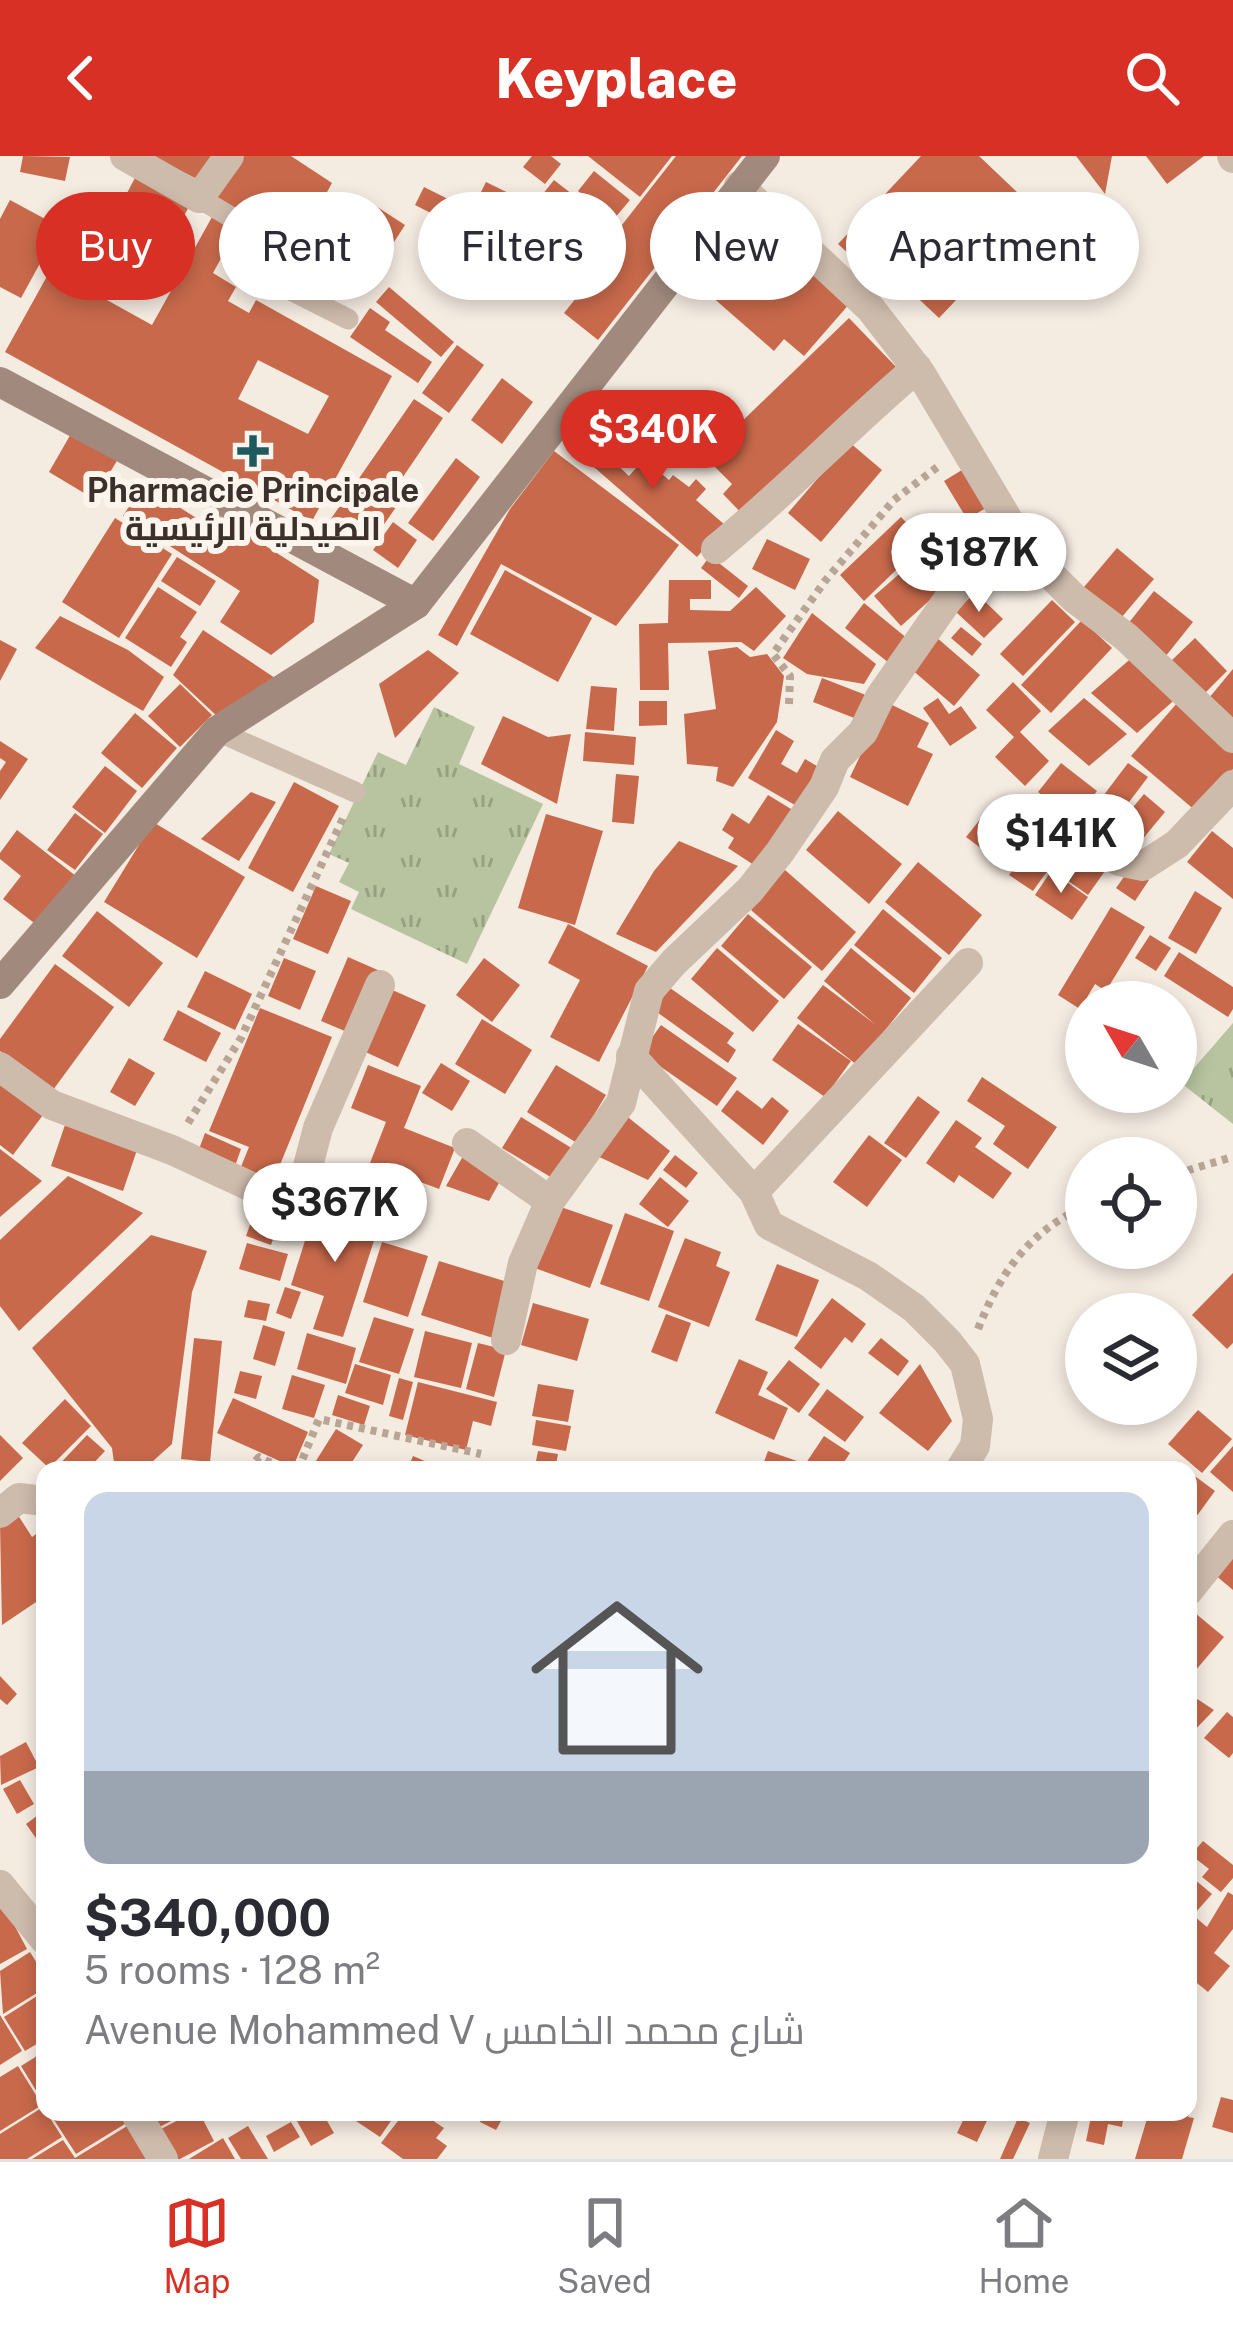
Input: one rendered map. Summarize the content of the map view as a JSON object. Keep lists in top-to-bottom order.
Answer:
{
  "places": {
    "health": ["Pharmacie Principale الصيدلية الرئيسية"]
  },
  "north": "top left",
  "page": {
    "header": "Keyplace",
    "chip": [
      "Buy",
      "Rent",
      "Filters",
      "New",
      "Apartment"
    ],
    "price": [
      "$340K",
      "$187K",
      "$141K",
      "$367K"
    ],
    "list": [
      {
        "name": "$340,000",
        "note": "5 rooms · 128 m² · Avenue Mohammed V شارع محمد الخامس"
      }
    ],
    "tabs": ["Map", "Saved", "Home"]
  }
}
